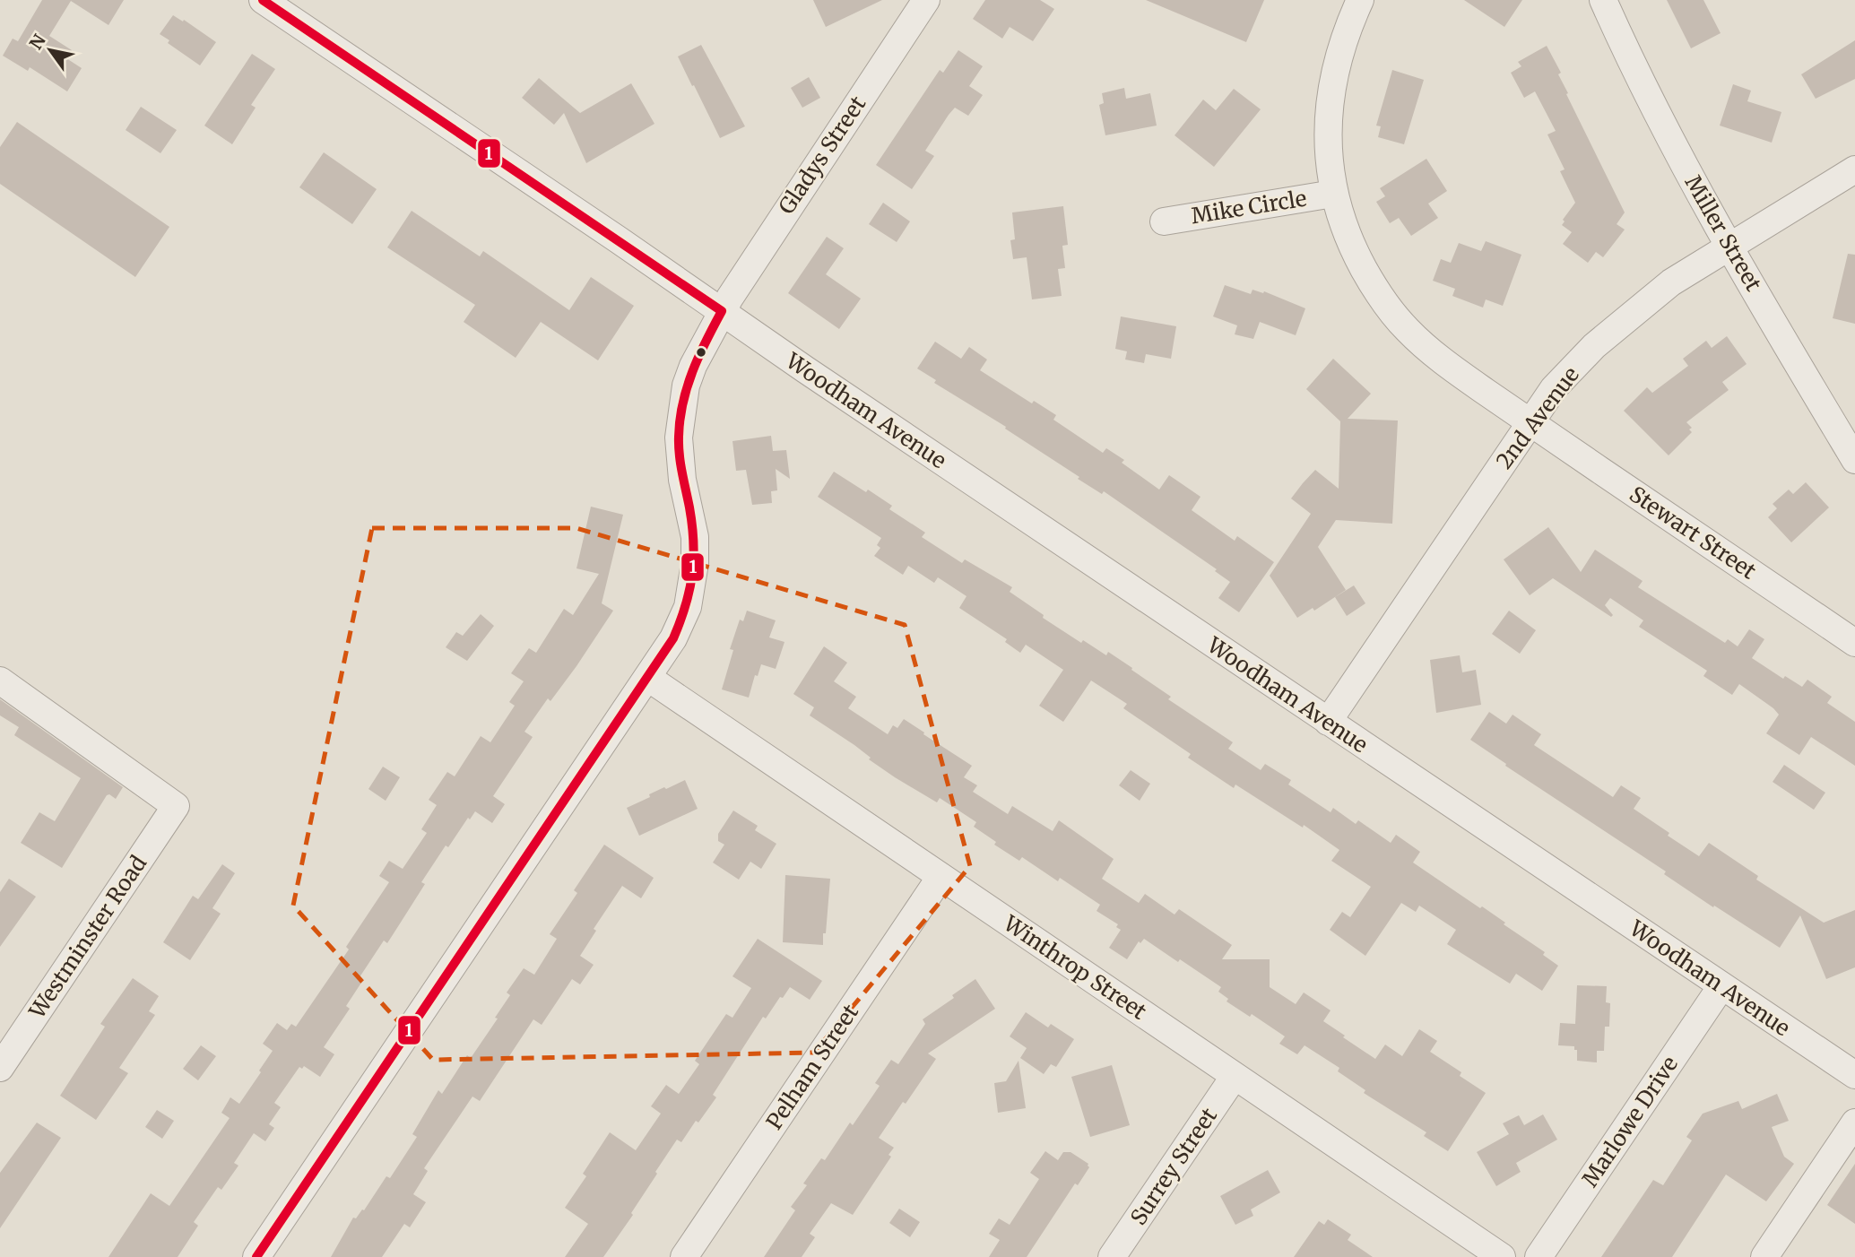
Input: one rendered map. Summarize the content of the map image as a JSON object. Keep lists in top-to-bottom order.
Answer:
{
  "streets": {
    "street": [
      "Gladys Street",
      "Mike Circle",
      "Miller Street",
      "Woodham Avenue",
      "2nd Avenue",
      "Stewart Street",
      "Westminster Road",
      "Winthrop Street",
      "Pelham Street",
      "Marlowe Drive",
      "Surrey Street"
    ]
  },
  "crossings": [
    ["Gladys Street", "Woodham Avenue"],
    ["Gladys Street", "Winthrop Street"],
    ["Mike Circle", "Stewart Street"],
    ["Miller Street", "2nd Avenue"],
    ["Woodham Avenue", "2nd Avenue"],
    ["Woodham Avenue", "Marlowe Drive"],
    ["2nd Avenue", "Stewart Street"],
    ["Winthrop Street", "Pelham Street"],
    ["Winthrop Street", "Surrey Street"]
  ],
  "lines": ["transit line 1"],
  "north": "top left"
}
